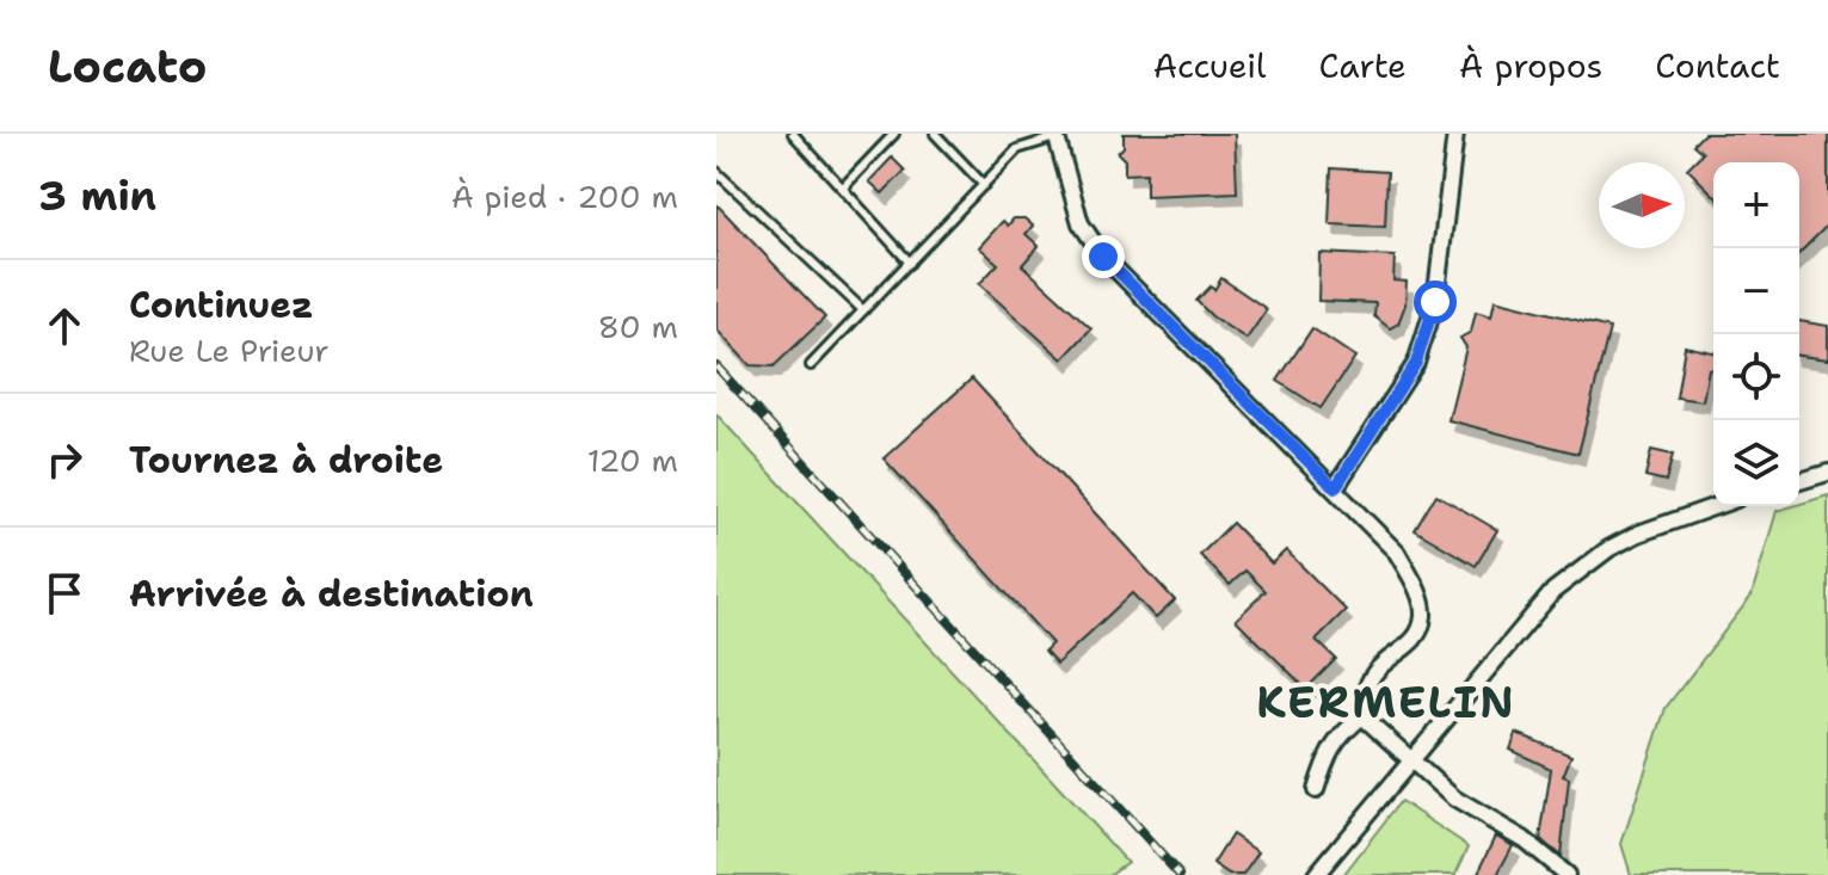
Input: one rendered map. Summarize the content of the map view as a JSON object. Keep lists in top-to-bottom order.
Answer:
{
  "districts": ["KERMELIN"],
  "north": "right",
  "page": {
    "header": "Locato",
    "nav": [
      "Accueil",
      "Carte",
      "À propos",
      "Contact"
    ],
    "heading": ["3 min", "À pied · 200 m"],
    "map_buttons": ["+", "−"],
    "list": [
      ["Continuez", "Rue Le Prieur", "80 m"],
      ["Tournez à droite", "120 m"],
      "Arrivée à destination"
    ]
  }
}
